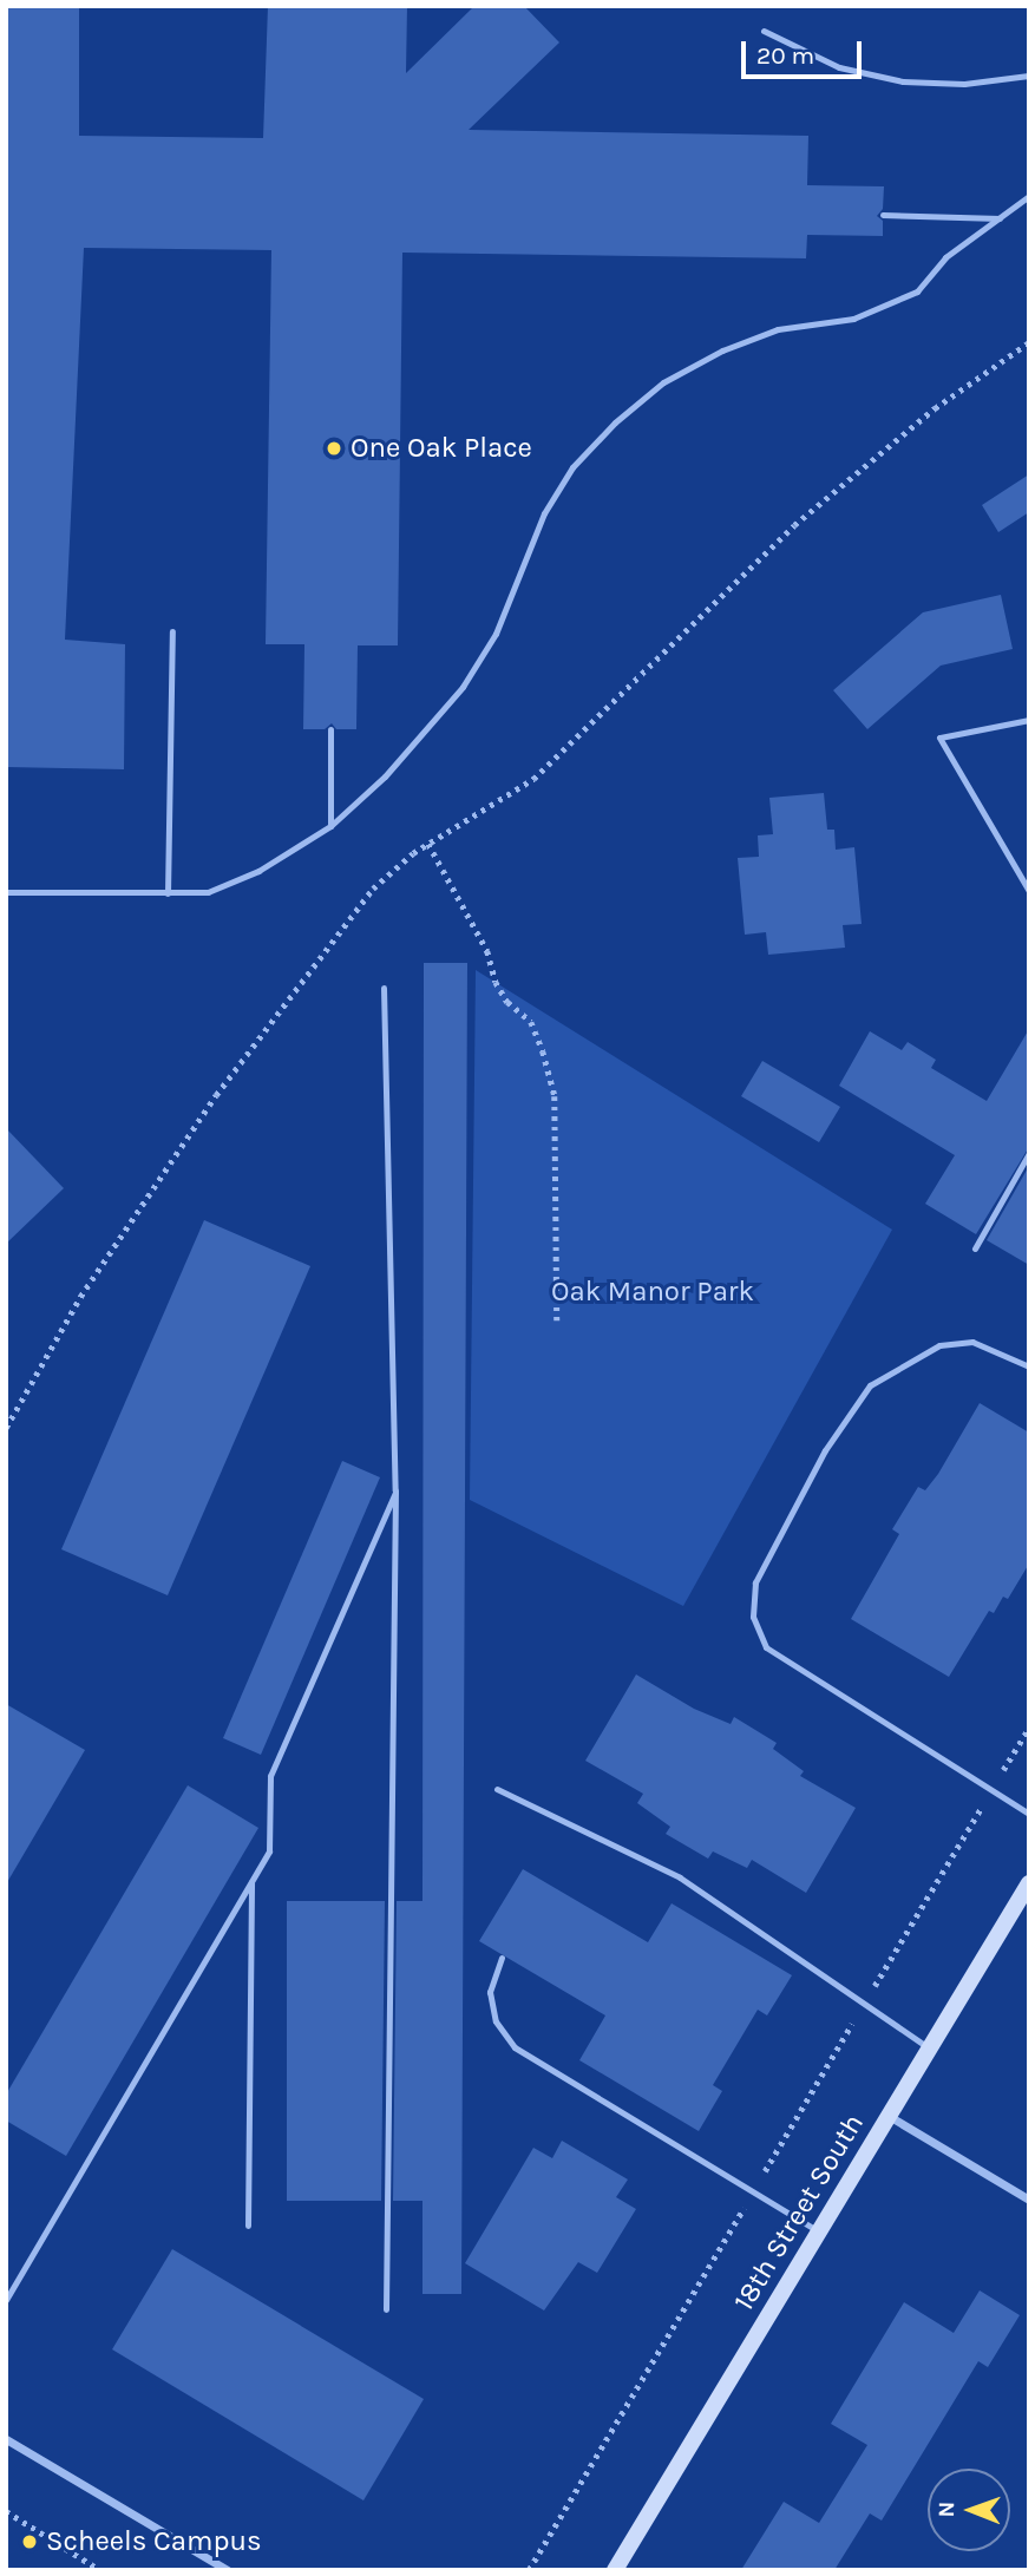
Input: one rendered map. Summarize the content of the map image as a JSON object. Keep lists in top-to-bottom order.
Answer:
{
  "streets": {
    "street": ["18th Street South"]
  },
  "parks": ["Oak Manor Park"],
  "places": ["One Oak Place", "Scheels Campus"],
  "scale_bar": "20 m",
  "north": "left"
}
